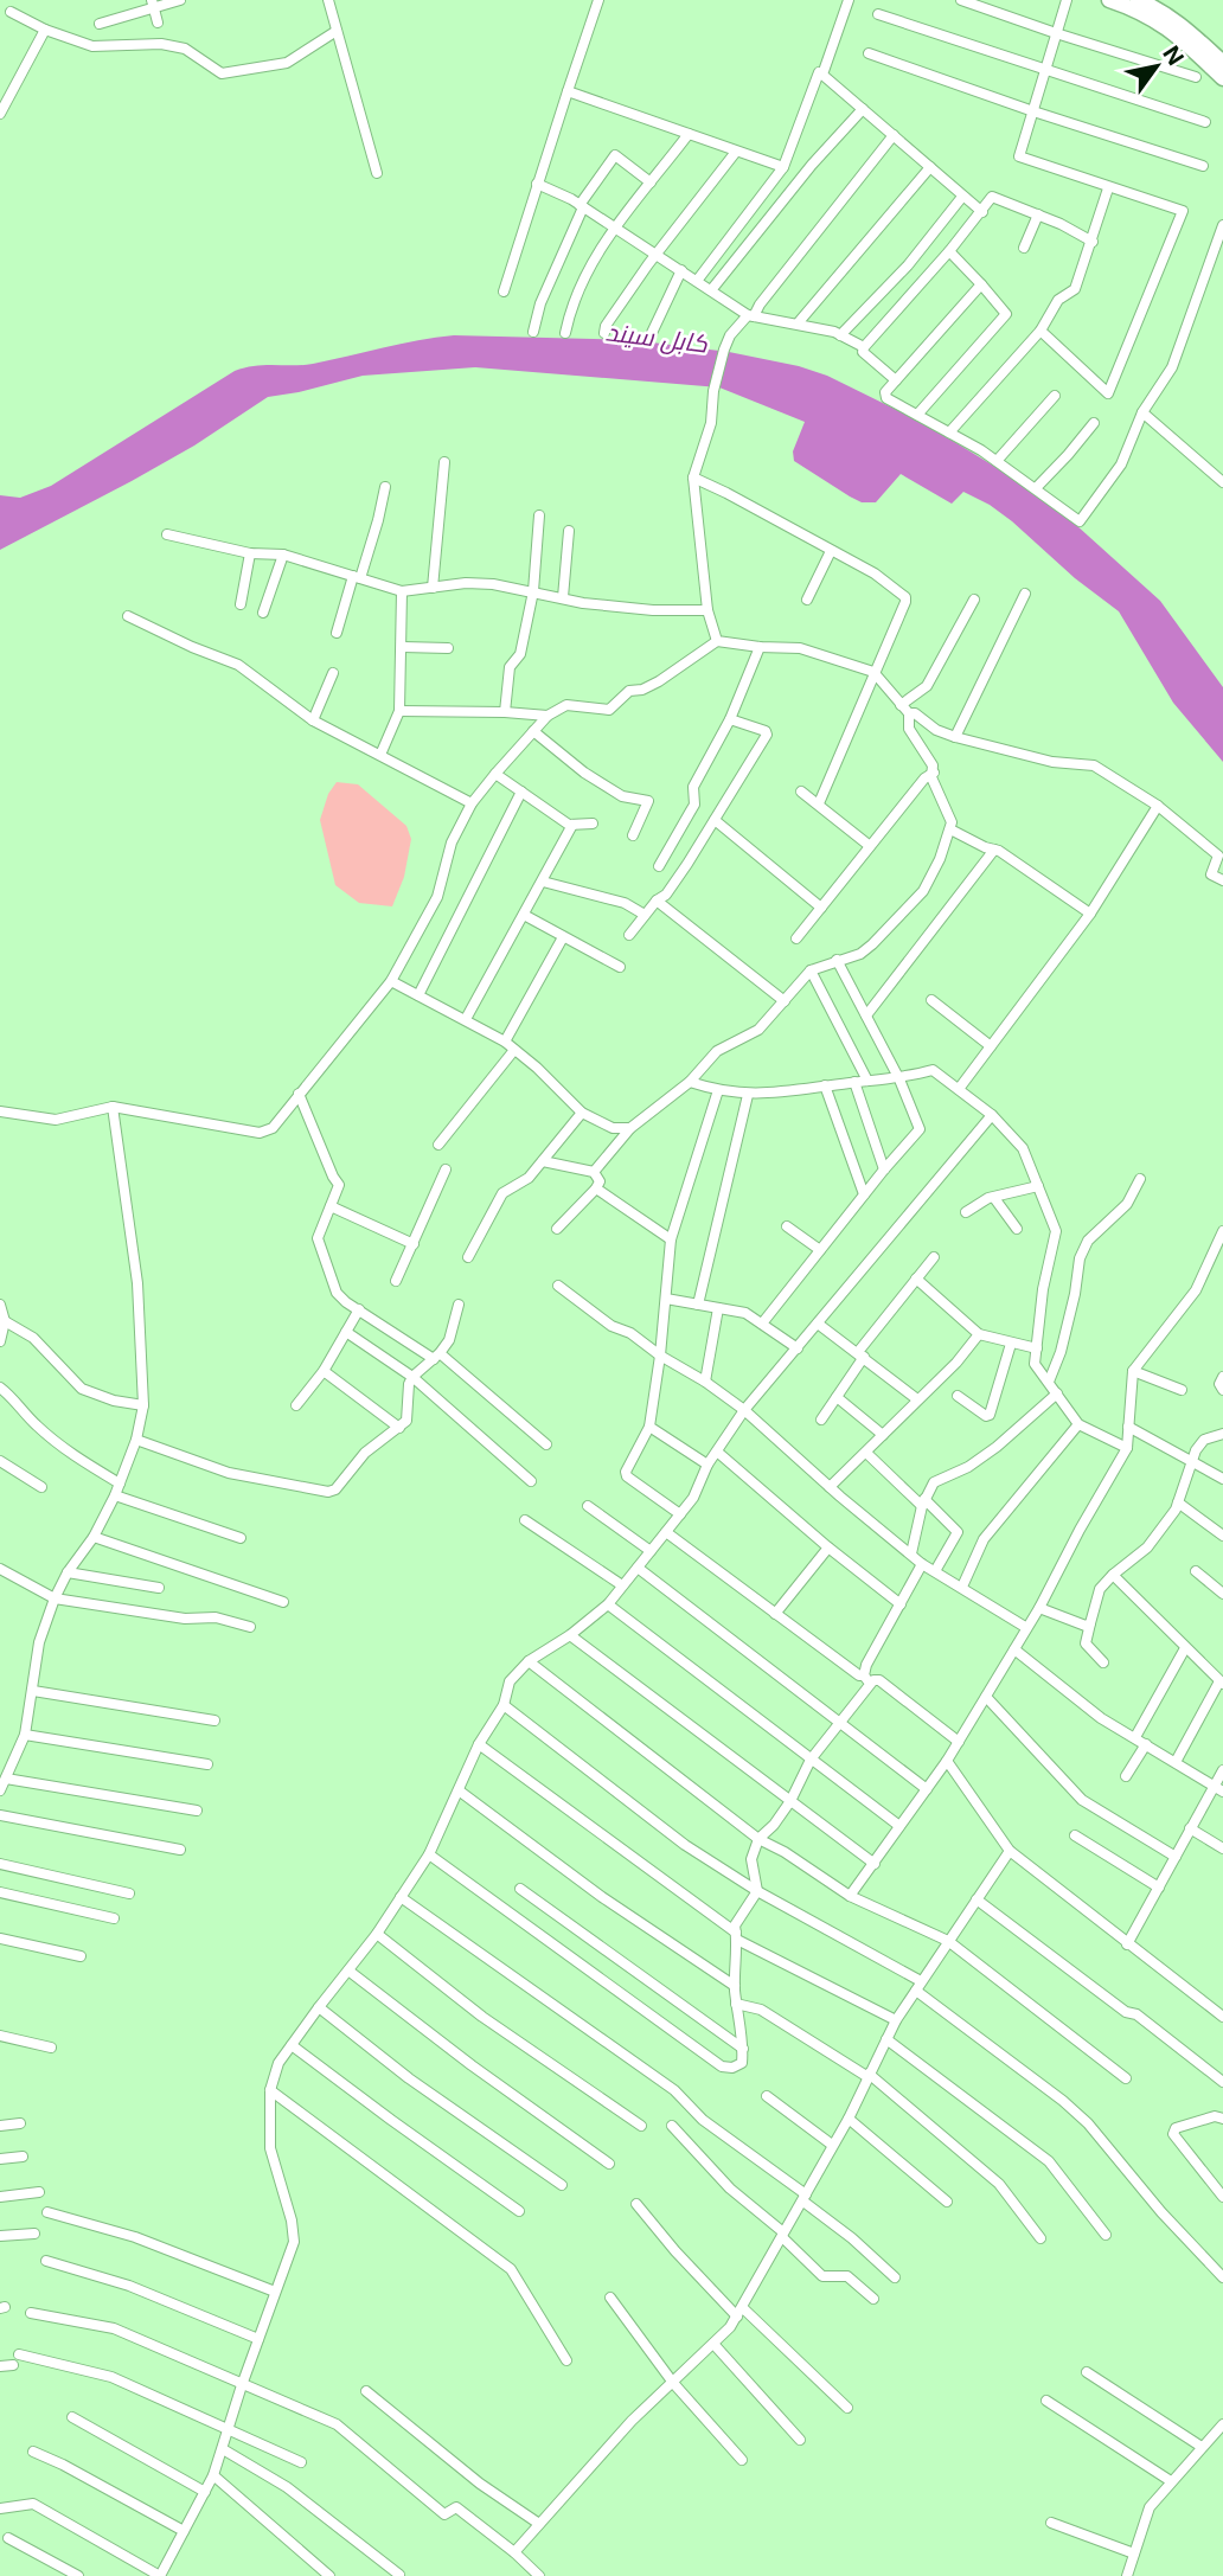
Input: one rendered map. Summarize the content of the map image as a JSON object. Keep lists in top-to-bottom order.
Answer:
{
  "water": ["کابل سيند"],
  "north": "top right"
}
